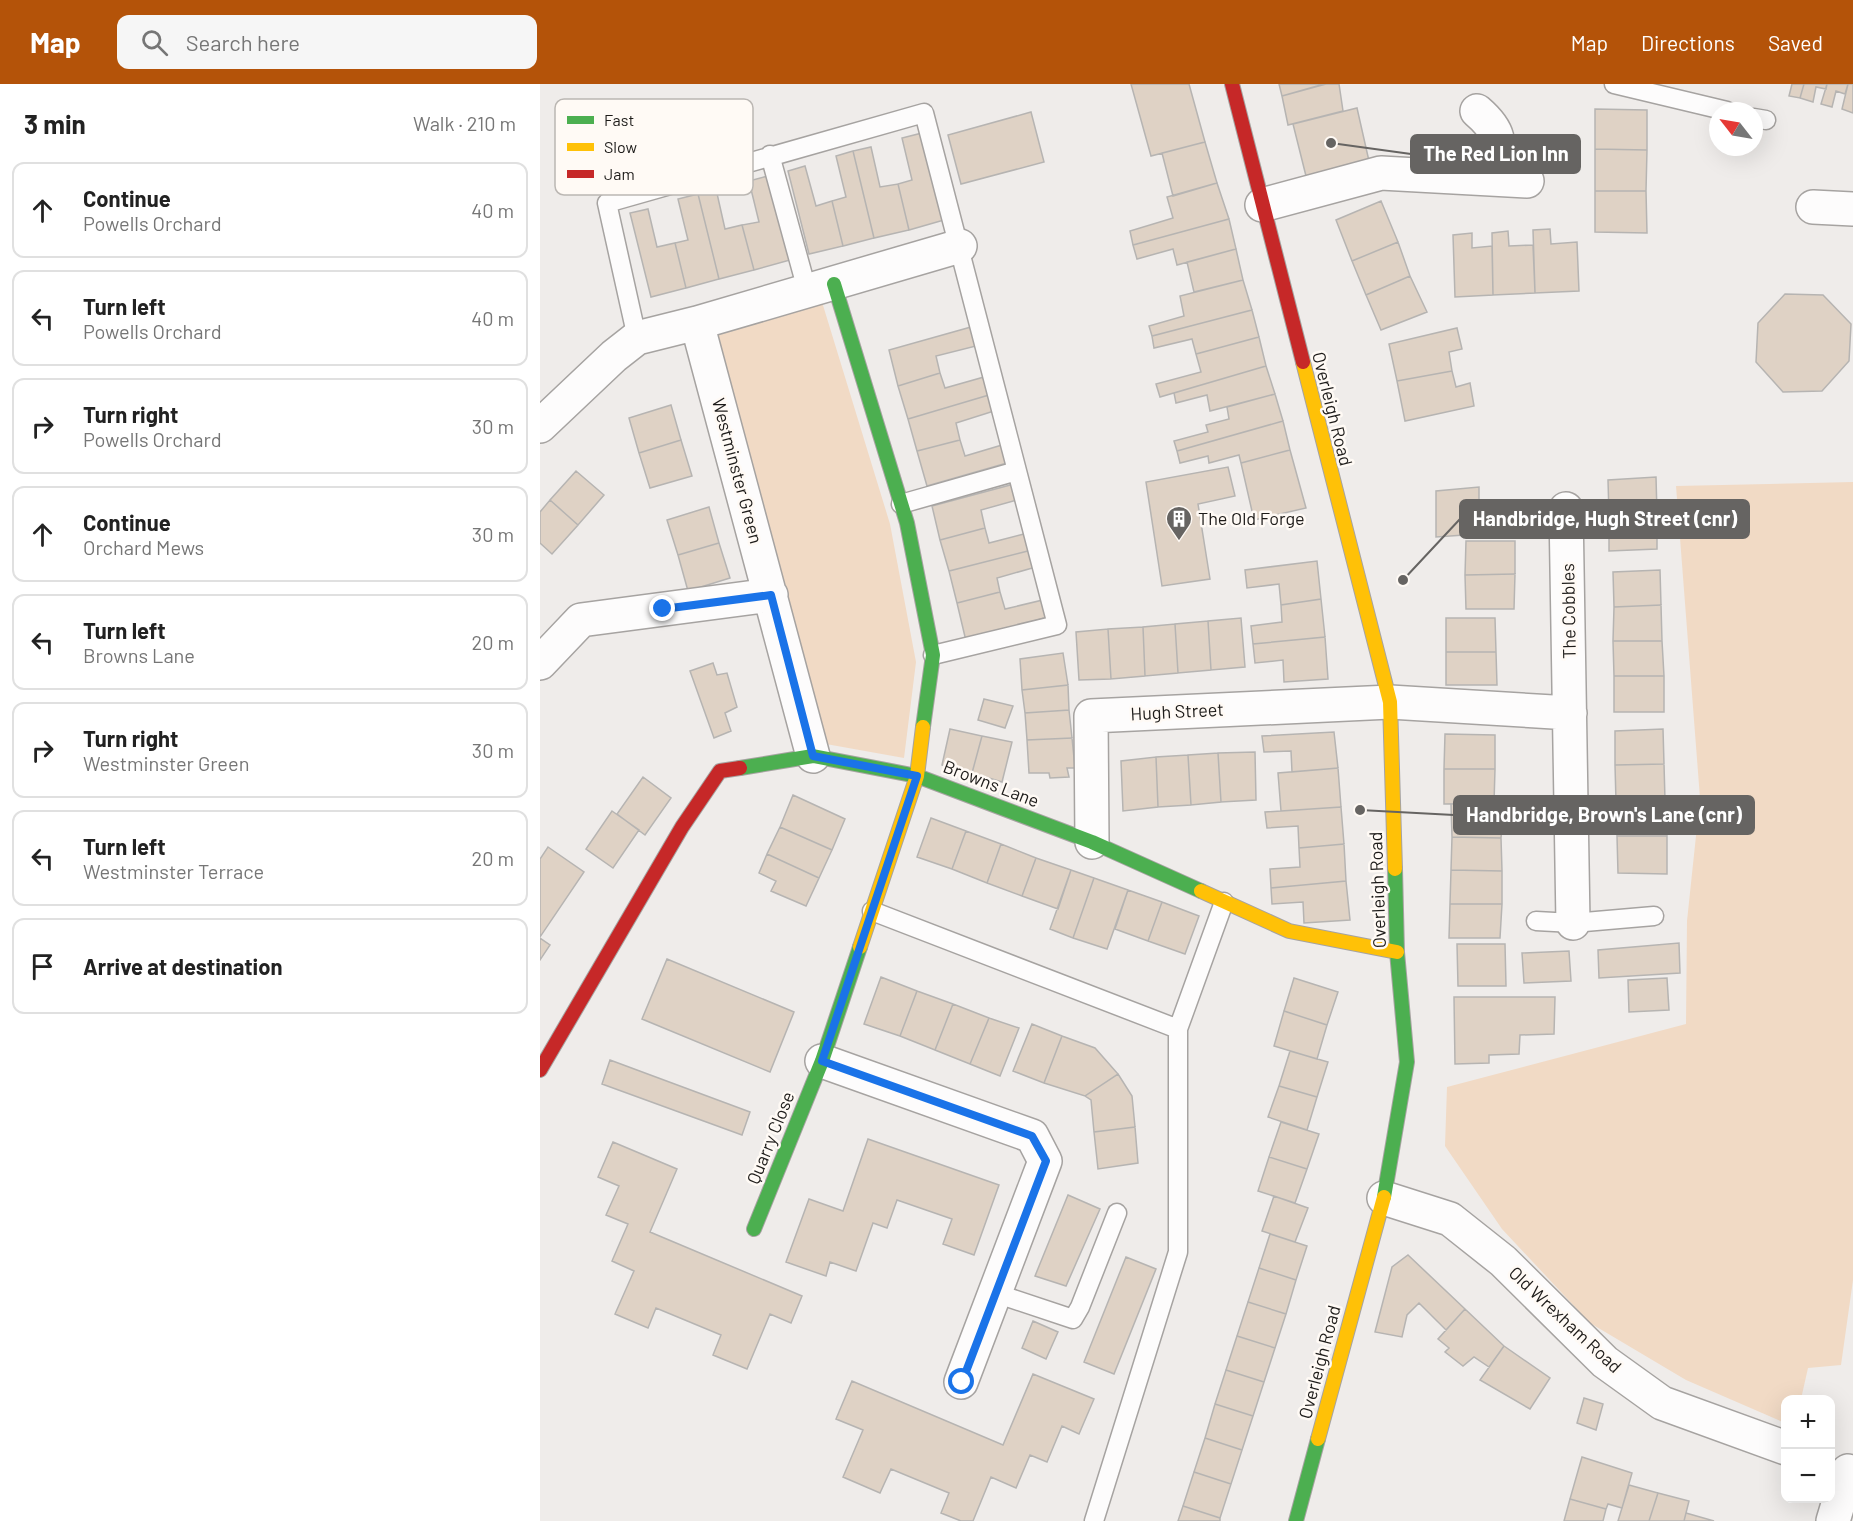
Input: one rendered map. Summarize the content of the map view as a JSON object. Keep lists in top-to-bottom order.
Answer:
{
  "streets": {
    "street": [
      "Overleigh Road",
      "Westminster Green",
      "The Cobbles",
      "Hugh Street",
      "Browns Lane",
      "Quarry Close",
      "Old Wrexham Road"
    ]
  },
  "crossings": [
    ["Overleigh Road", "Hugh Street"],
    ["Overleigh Road", "Browns Lane"],
    ["Overleigh Road", "Old Wrexham Road"],
    ["Westminster Green", "Browns Lane"],
    ["Hugh Street", "Browns Lane"],
    ["Browns Lane", "Quarry Close"]
  ],
  "places": {
    "other": ["The Red Lion Inn", "Handbridge, Hugh Street (cnr)", "Handbridge, Brown's Lane (cnr)"],
    "building": ["The Old Forge"]
  },
  "legend": ["Fast", "Slow", "Jam"],
  "north": "top left",
  "page": {
    "header": "Map",
    "search": "Search here",
    "nav": ["Map", "Directions", "Saved"],
    "heading": ["3 min", "Walk · 210 m"],
    "list": [
      ["Continue", "Powells Orchard", "40 m"],
      ["Turn left", "Powells Orchard", "40 m"],
      ["Turn right", "Powells Orchard", "30 m"],
      ["Continue", "Orchard Mews", "30 m"],
      ["Turn left", "Browns Lane", "20 m"],
      ["Turn right", "Westminster Green", "30 m"],
      ["Turn left", "Westminster Terrace", "20 m"],
      "Arrive at destination"
    ],
    "map_buttons": ["+", "−"]
  }
}
